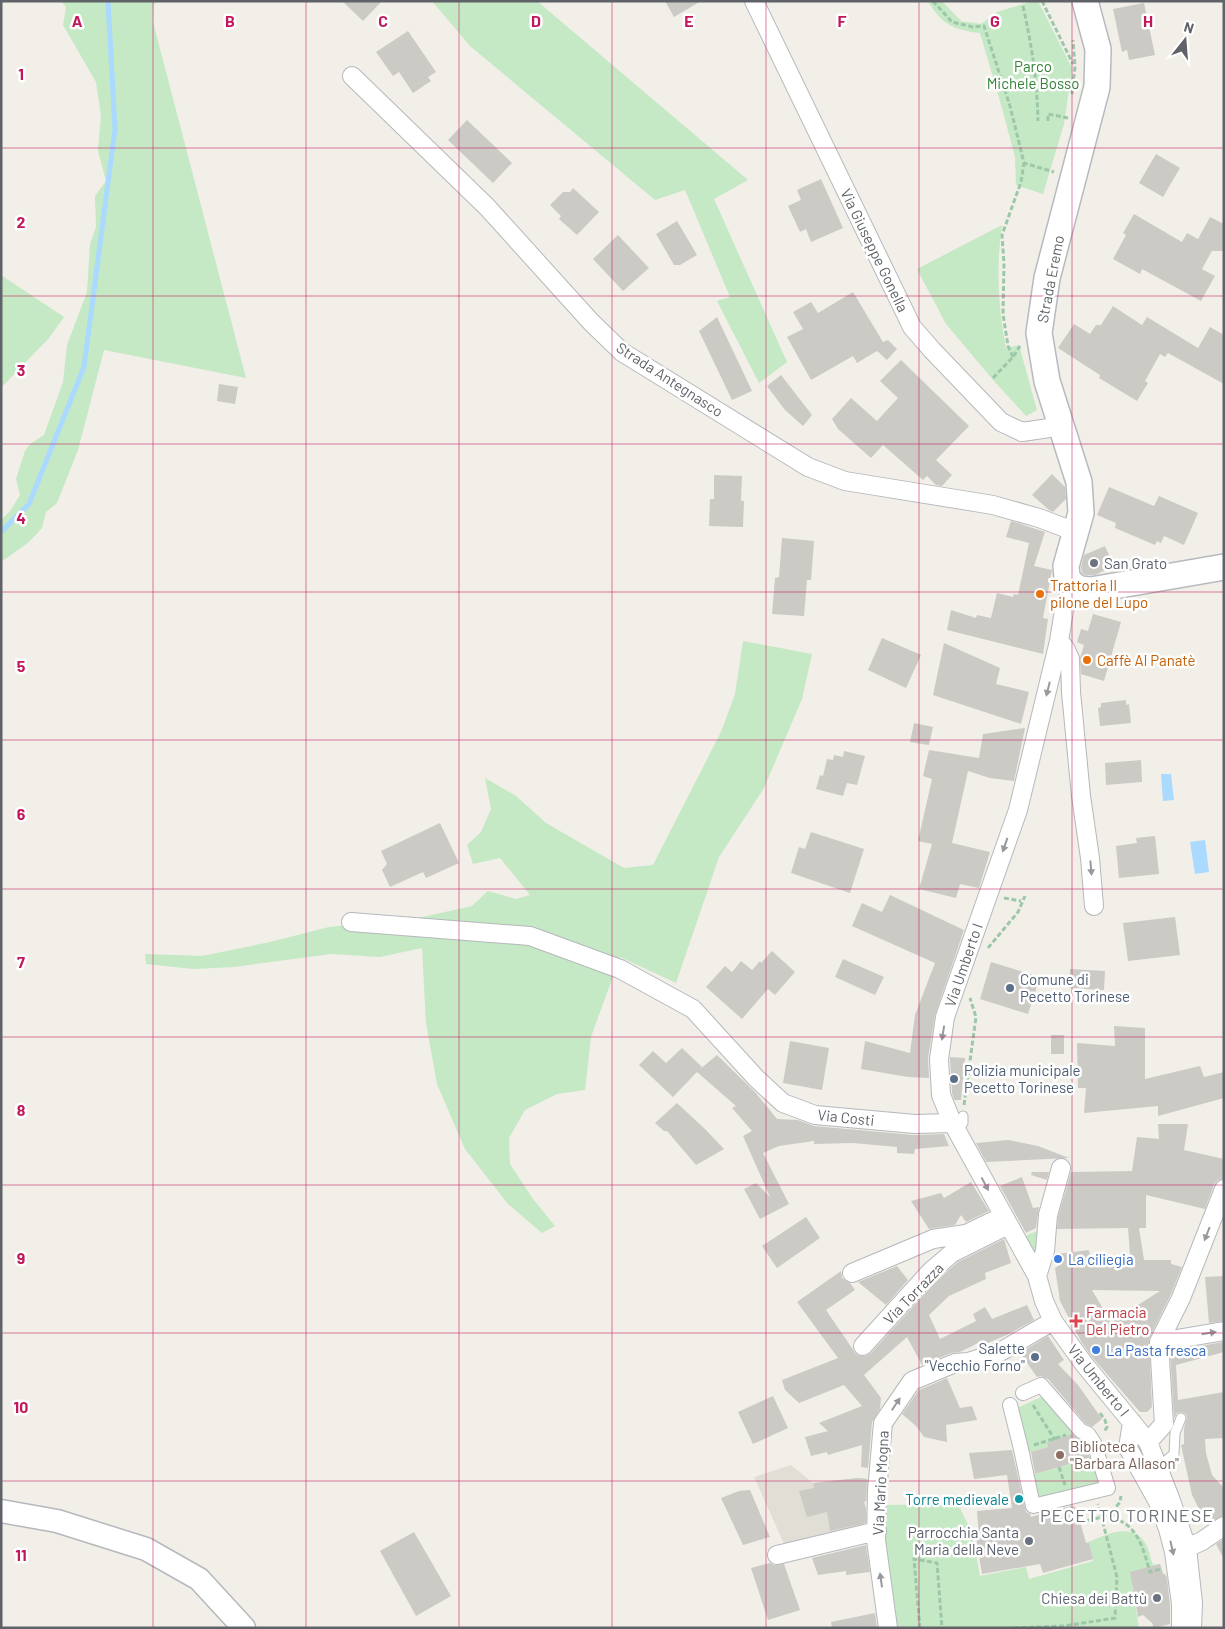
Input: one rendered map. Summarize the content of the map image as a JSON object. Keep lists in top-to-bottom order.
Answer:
{
  "streets": {
    "main road": ["Strada Eremo"],
    "street": [
      "Via Giuseppe Gonella",
      "Strada Antegnasco",
      "Via Umberto I",
      "Via Costi",
      "Via Torrazza",
      "Via Mario Mogna"
    ]
  },
  "crossings": [
    ["Via Giuseppe Gonella", "Strada Eremo"],
    ["Strada Eremo", "Strada Antegnasco"],
    ["Strada Eremo", "Via Umberto I"],
    ["Via Umberto I", "Via Costi"],
    ["Via Umberto I", "Via Torrazza"],
    ["Via Umberto I", "Via Mario Mogna"]
  ],
  "one_way": ["Via Mario Mogna"],
  "districts": ["PECETTO TORINESE"],
  "parks": ["Parco Michele Bosso"],
  "places": {
    "other": [
      "San Grato",
      "Trattoria Il pilone del Lupo",
      "Caffè Al Panatè",
      "Comune di Pecetto Torinese",
      "Polizia municipale Pecetto Torinese",
      "La ciliegia",
      "La Pasta fresca",
      "Salette \"Vecchio Forno\"",
      "Biblioteca \"Barbara Allason\"",
      "Torre medievale",
      "Parrocchia Santa Maria della Neve",
      "Chiesa dei Battù"
    ],
    "health": ["Farmacia Del Pietro"]
  },
  "north": "top",
  "grid": {
    "columns": [
      "A",
      "B",
      "C",
      "D",
      "E",
      "F",
      "G",
      "H"
    ],
    "rows": [
      "1",
      "2",
      "3",
      "4",
      "5",
      "6",
      "7",
      "8",
      "9",
      "10",
      "11"
    ]
  }
}
